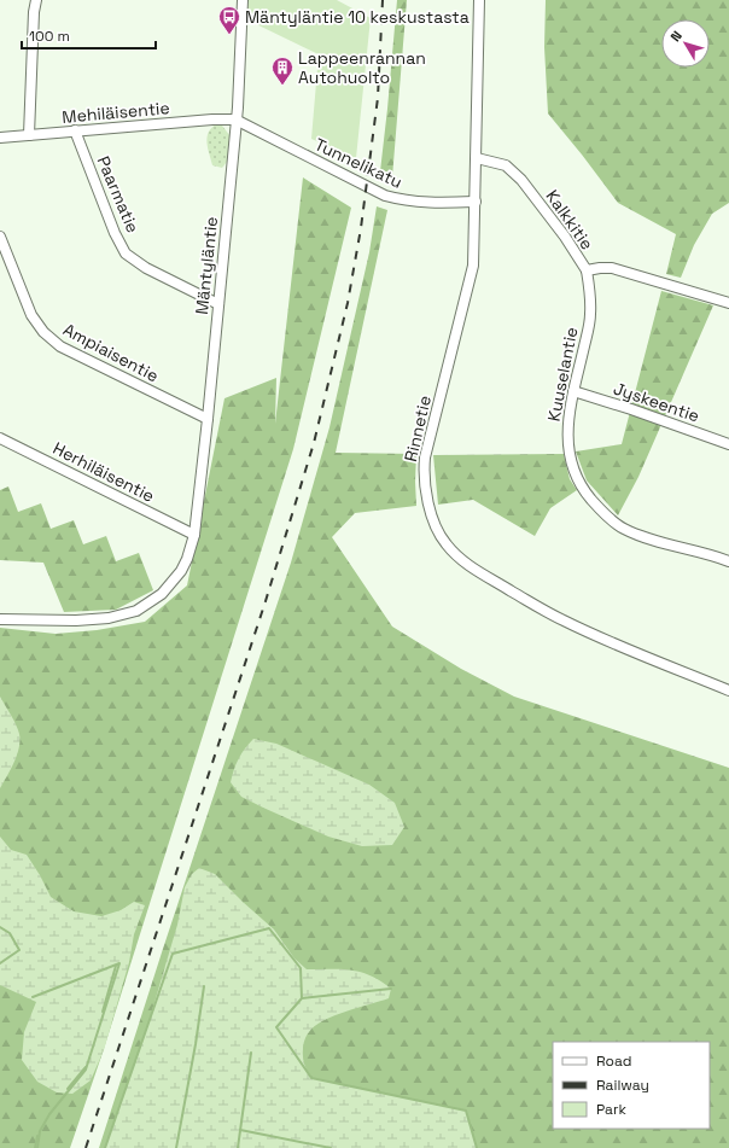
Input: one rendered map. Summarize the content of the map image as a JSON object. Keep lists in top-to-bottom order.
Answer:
{
  "streets": {
    "street": [
      "Mehiläisentie",
      "Tunnelikatu",
      "Paarmatie",
      "Kalkkitie",
      "Mäntyläntie",
      "Ampiaisentie",
      "Kuuselantie",
      "Jyskeentie",
      "Rinnetie",
      "Herhiläisentie"
    ]
  },
  "crossings": [
    ["Mehiläisentie", "Tunnelikatu"],
    ["Mehiläisentie", "Paarmatie"],
    ["Mehiläisentie", "Mäntyläntie"],
    ["Tunnelikatu", "Mäntyläntie"],
    ["Tunnelikatu", "Rinnetie"],
    ["Paarmatie", "Mäntyläntie"],
    ["Kalkkitie", "Kuuselantie"],
    ["Kalkkitie", "Rinnetie"],
    ["Mäntyläntie", "Ampiaisentie"],
    ["Mäntyläntie", "Herhiläisentie"],
    ["Kuuselantie", "Jyskeentie"]
  ],
  "places": {
    "bus stop": ["Mäntyläntie 10 keskustasta"],
    "building": ["Lappeenrannan Autohuolto"]
  },
  "legend": ["Road", "Railway", "Park"],
  "scale_bar": "100 m",
  "north": "top left"
}
